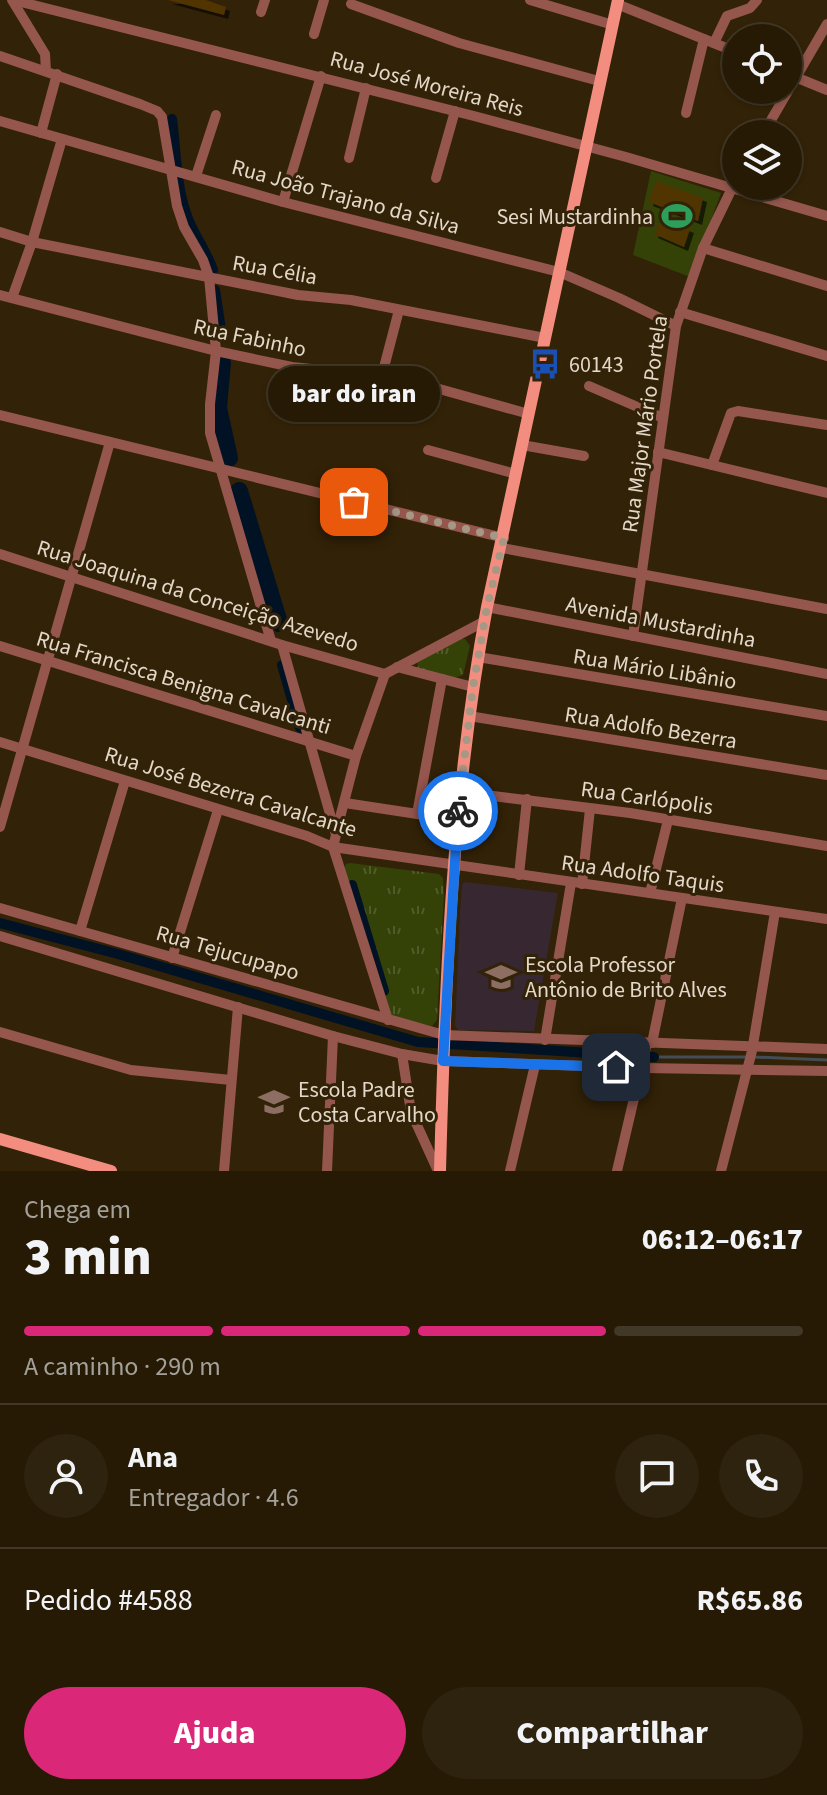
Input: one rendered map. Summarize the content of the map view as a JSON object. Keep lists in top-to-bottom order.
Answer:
{
  "streets": {
    "street": [
      "Rua José Moreira Reis",
      "Rua João Trajano da Silva",
      "Rua Célia",
      "Rua Fabinho",
      "Rua Major Mário Portela",
      "Rua Joaquina da Conceição Azevedo",
      "Avenida Mustardinha",
      "Rua Mário Libânio",
      "Rua Francisca Benigna Cavalcanti",
      "Rua Adolfo Bezerra",
      "Rua José Bezerra Cavalcante",
      "Rua Carlópolis",
      "Rua Adolfo Taquis",
      "Rua Tejucupapo"
    ]
  },
  "crossings": [
    ["Rua João Trajano da Silva", "Rua Major Mário Portela"],
    ["Rua Major Mário Portela", "Avenida Mustardinha"],
    ["Rua José Bezerra Cavalcante", "Rua Adolfo Taquis"]
  ],
  "places": {
    "sports": ["Sesi Mustardinha"],
    "bus stop": ["60143"],
    "other": ["bar do iran"],
    "school or university": ["Escola Professor Antônio de Brito Alves", "Escola Padre Costa Carvalho"]
  },
  "page": {
    "bubble": "bar do iran",
    "heading": ["3 min", "Chega em", "06:12–06:17"],
    "panel": [
      "Ana",
      "Entregador · 4.6",
      "Pedido #4588",
      "R$65.86"
    ],
    "bar": "A caminho · 290 m",
    "buttons": ["Ajuda", "Compartilhar"]
  }
}
